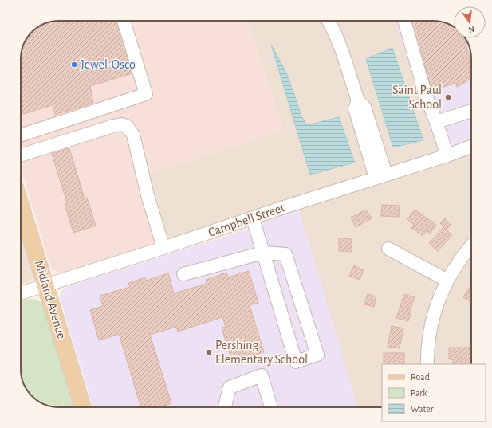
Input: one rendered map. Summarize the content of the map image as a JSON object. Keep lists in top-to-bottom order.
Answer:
{
  "streets": {
    "main road": ["Midland Avenue"],
    "street": ["Campbell Street"]
  },
  "crossings": [
    ["Campbell Street", "Midland Avenue"]
  ],
  "places": ["Jewel-Osco", "Saint Paul School", "Pershing Elementary School"],
  "legend": ["Road", "Park", "Water"],
  "north": "bottom"
}
